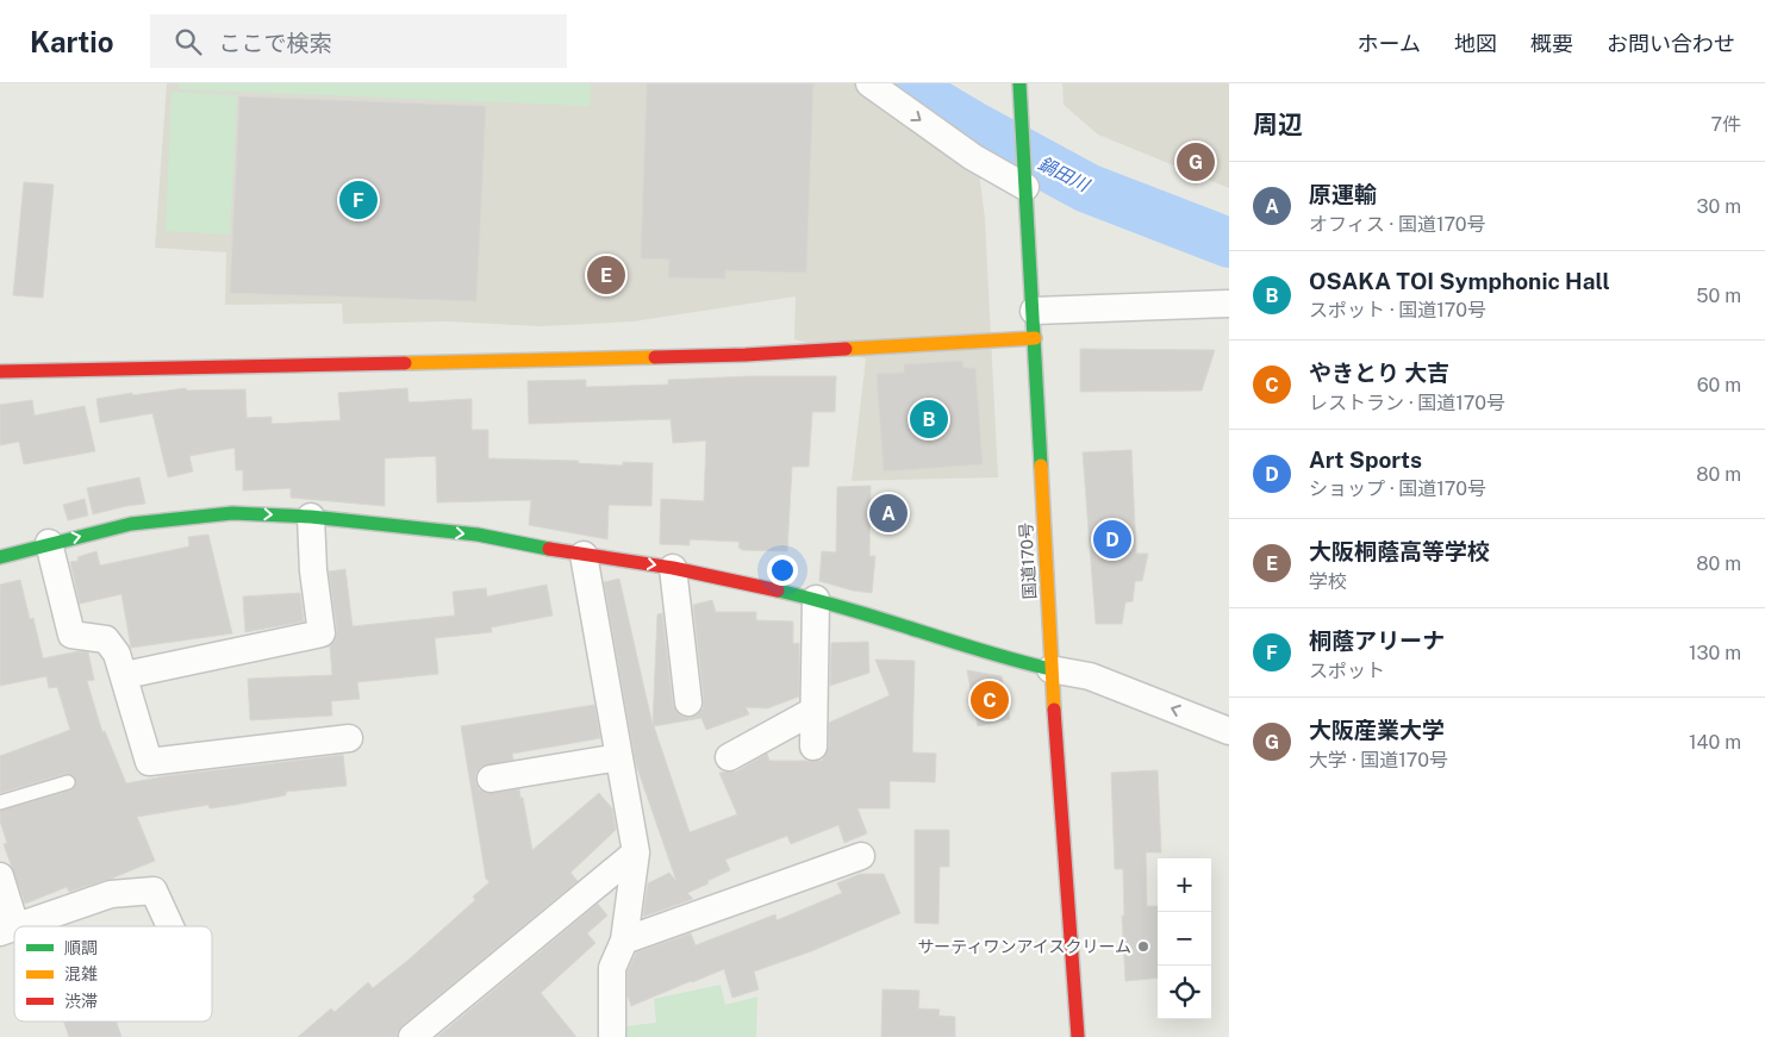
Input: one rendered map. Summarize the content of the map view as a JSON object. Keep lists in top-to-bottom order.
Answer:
{
  "streets": {
    "main road": ["国道170号"]
  },
  "water": ["鍋田川"],
  "places": ["サーティワンアイスクリーム"],
  "legend": ["順調", "混雑", "渋滞"],
  "page": {
    "header": "Kartio",
    "search": "ここで検索",
    "nav": [
      "ホーム",
      "地図",
      "概要",
      "お問い合わせ"
    ],
    "heading": ["周辺", "7件"],
    "pins": [
      "G",
      "F",
      "E",
      "B",
      "A",
      "D",
      "C"
    ],
    "list": [
      {
        "mark": "A",
        "name": "原運輸",
        "note": "オフィス · 国道170号",
        "value": "30 m"
      },
      {
        "mark": "B",
        "name": "OSAKA TOI Symphonic Hall",
        "note": "スポット · 国道170号",
        "value": "50 m"
      },
      {
        "mark": "C",
        "name": "やきとり 大吉",
        "note": "レストラン · 国道170号",
        "value": "60 m"
      },
      {
        "mark": "D",
        "name": "Art Sports",
        "note": "ショップ · 国道170号",
        "value": "80 m"
      },
      {
        "mark": "E",
        "name": "大阪桐蔭高等学校",
        "note": "学校",
        "value": "80 m"
      },
      {
        "mark": "F",
        "name": "桐蔭アリーナ",
        "note": "スポット",
        "value": "130 m"
      },
      {
        "mark": "G",
        "name": "大阪産業大学",
        "note": "大学 · 国道170号",
        "value": "140 m"
      }
    ],
    "map_buttons": ["+", "−"]
  }
}
